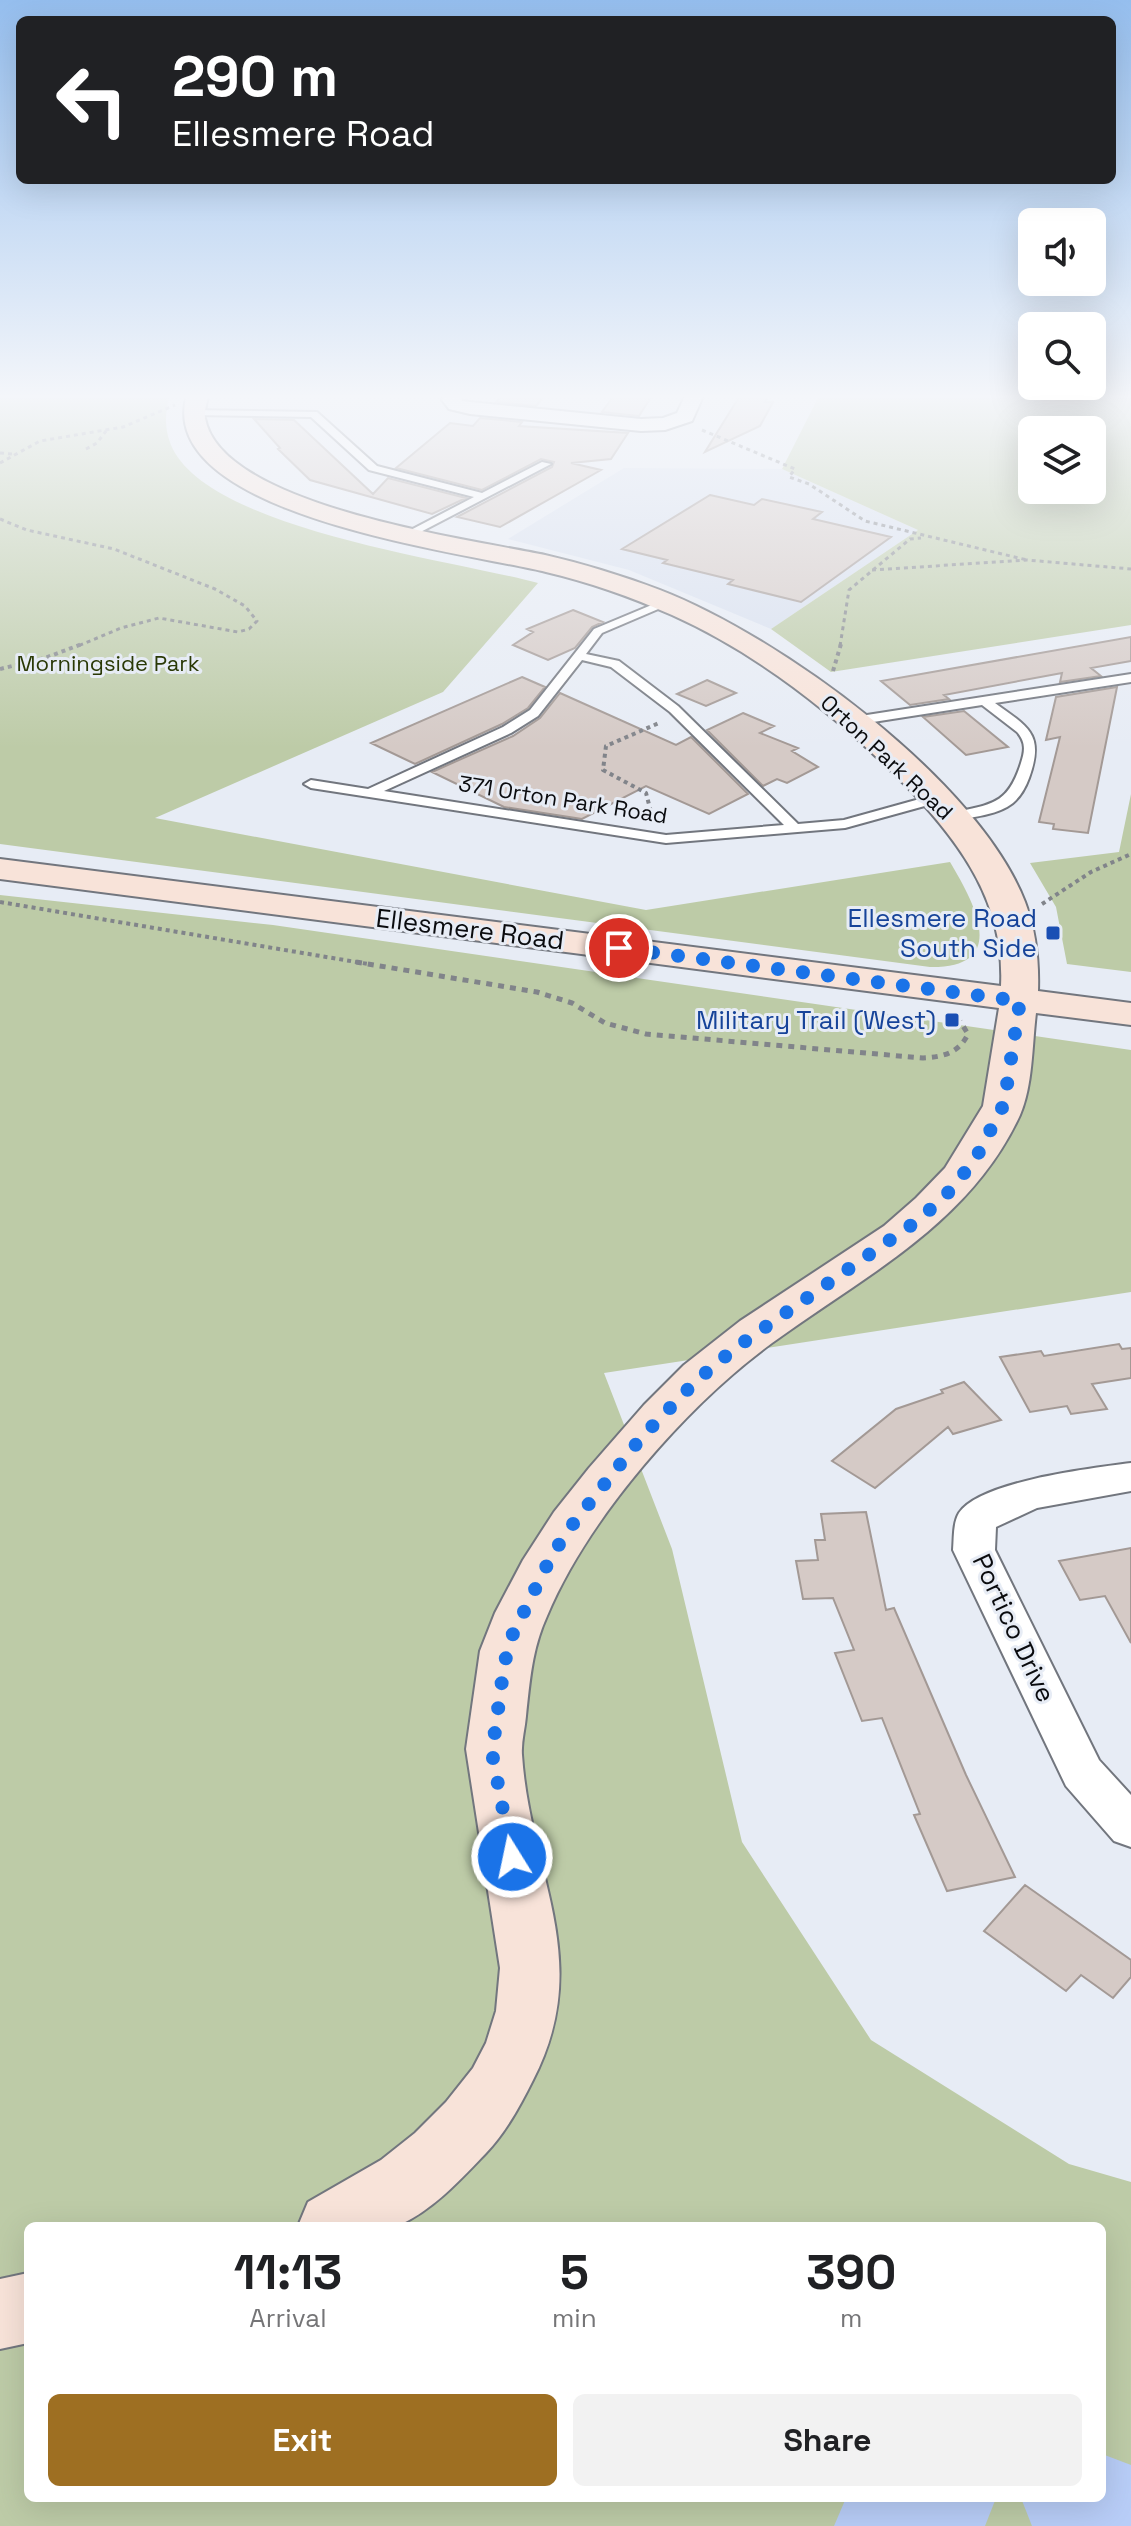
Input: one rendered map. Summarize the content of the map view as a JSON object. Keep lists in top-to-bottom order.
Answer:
{
  "streets": {
    "street": ["Orton Park Road", "Ellesmere Road", "Portico Drive"],
    "lane": ["371 Orton Park Road"]
  },
  "crossings": [
    ["Orton Park Road", "371 Orton Park Road"],
    ["Orton Park Road", "Ellesmere Road"]
  ],
  "parks": ["Morningside Park"],
  "places": {
    "transit": ["Ellesmere Road South Side", "Military Trail (West)"]
  },
  "page": {
    "turn": ["290 m", "Ellesmere Road"],
    "eta": [
      "11:13",
      "Arrival",
      "5",
      "min",
      "390",
      "m"
    ],
    "buttons": ["Exit", "Share"]
  }
}
